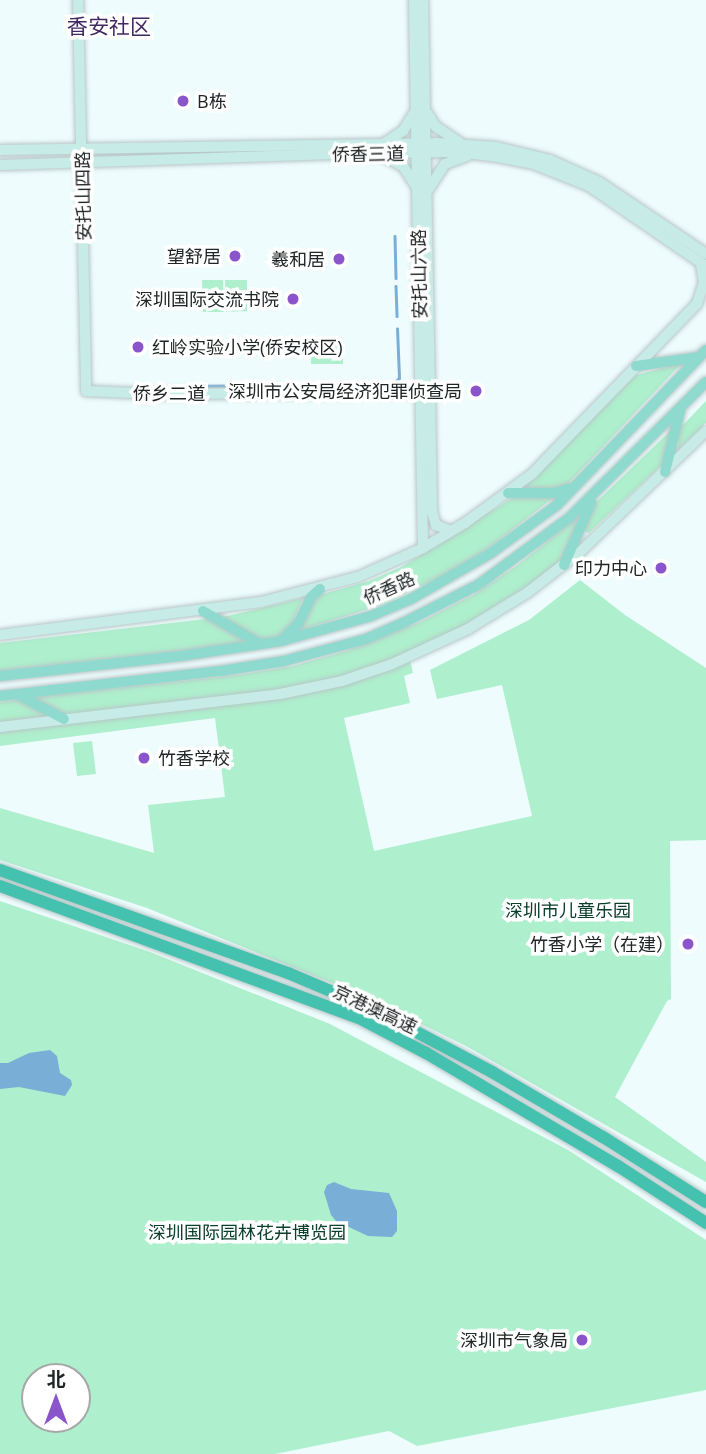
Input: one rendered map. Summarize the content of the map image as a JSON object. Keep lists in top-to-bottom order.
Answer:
{
  "streets": {
    "highway": ["京港澳高速"],
    "main road": ["侨香路"],
    "street": [
      "侨香三道",
      "安托山四路",
      "安托山六路",
      "侨乡二道"
    ]
  },
  "crossings": [
    ["侨香三道", "安托山四路"],
    ["侨香三道", "安托山六路"],
    ["安托山四路", "侨乡二道"],
    ["安托山六路", "侨乡二道"]
  ],
  "districts": ["香安社区"],
  "parks": ["深圳市儿童乐园", "深圳国际园林花卉博览园"],
  "places": [
    "B栋",
    "望舒居",
    "羲和居",
    "深圳国际交流书院",
    "红岭实验小学(侨安校区)",
    "深圳市公安局经济犯罪侦查局",
    "印力中心",
    "竹香学校",
    "竹香小学（在建）",
    "深圳市气象局"
  ],
  "north": "top"
}
